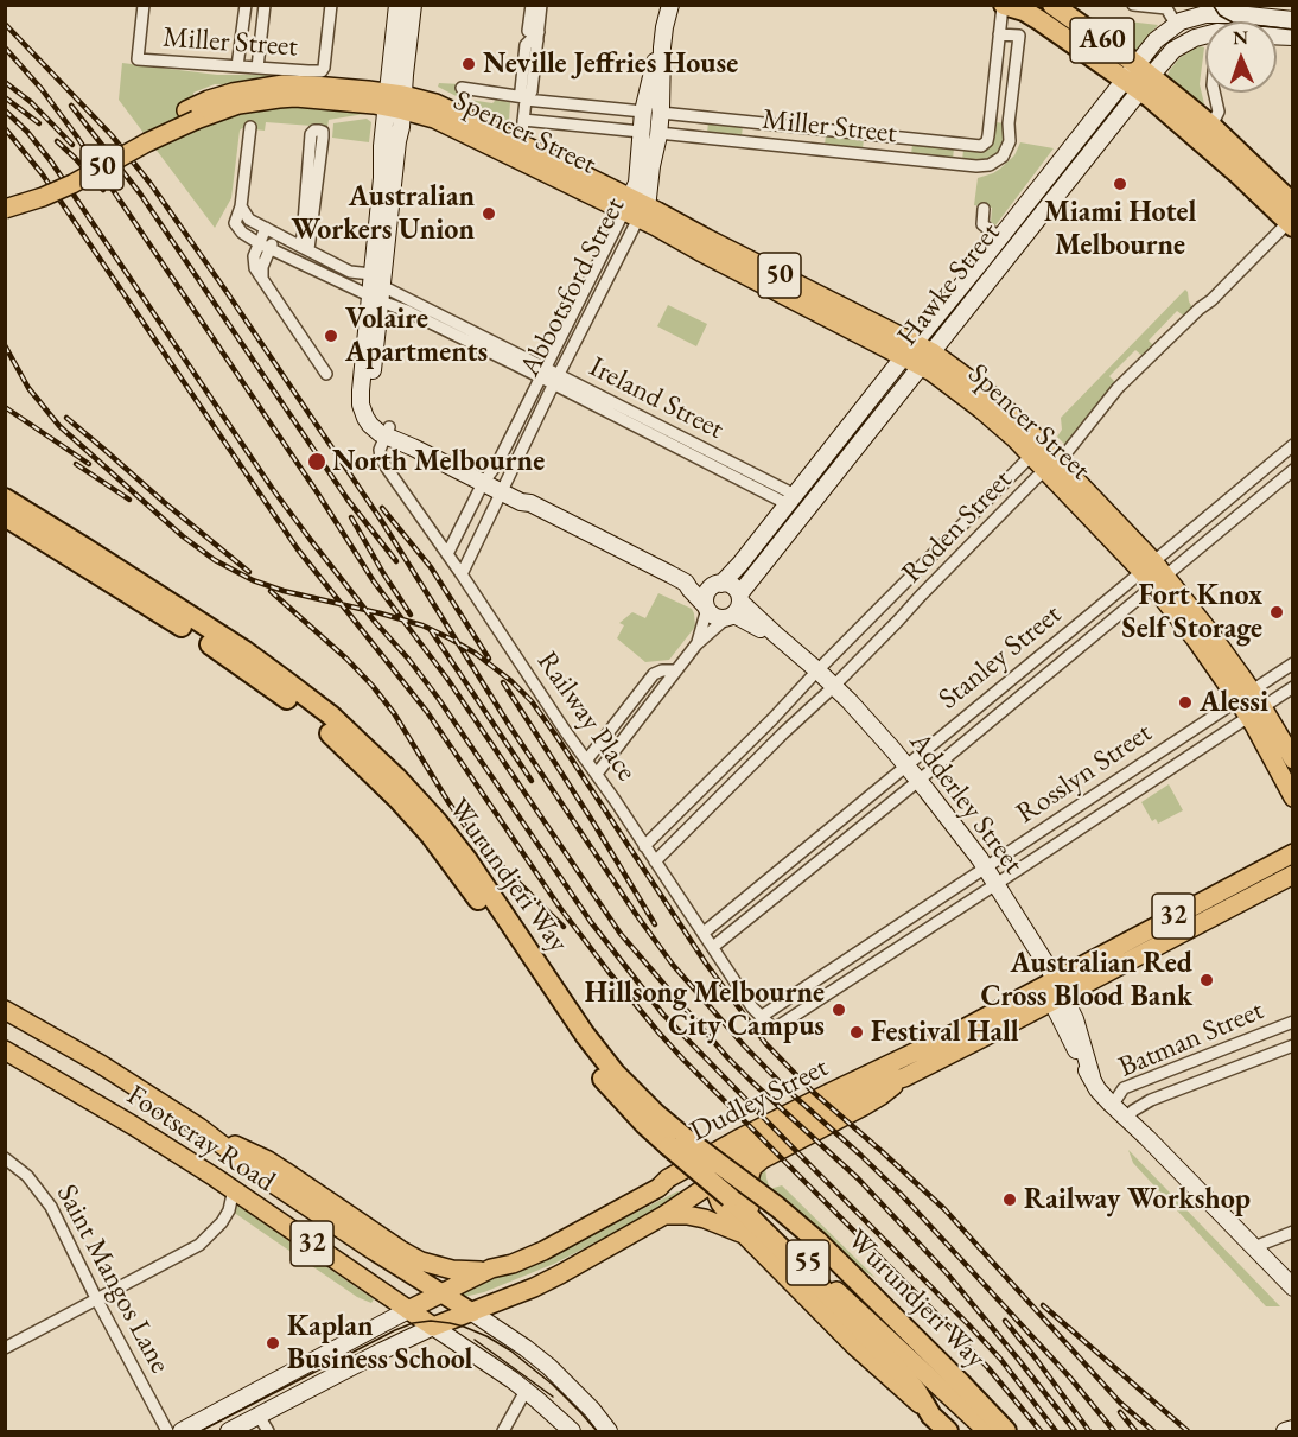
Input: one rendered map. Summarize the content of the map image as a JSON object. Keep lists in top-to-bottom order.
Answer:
{
  "streets": {
    "highway": ["A60", "Wurundjeri Way", "55"],
    "main road": [
      "Spencer Street",
      "50",
      "32",
      "Dudley Street",
      "Footscray Road"
    ],
    "street": [
      "Miller Street",
      "Hawke Street",
      "Abbotsford Street",
      "Ireland Street",
      "Roden Street",
      "Stanley Street",
      "Railway Place",
      "Rosslyn Street",
      "Adderley Street",
      "Batman Street",
      "Saint Mangos Lane"
    ]
  },
  "crossings": [
    ["A60", "Hawke Street"],
    ["A60", "Roden Street"],
    ["Miller Street", "Abbotsford Street"],
    ["Spencer Street", "50"],
    ["Spencer Street", "Hawke Street"],
    ["Spencer Street", "Abbotsford Street"],
    ["Spencer Street", "Roden Street"],
    ["Spencer Street", "Stanley Street"],
    ["Spencer Street", "Rosslyn Street"],
    ["Hawke Street", "Ireland Street"],
    ["Hawke Street", "Railway Place"],
    ["Hawke Street", "Adderley Street"],
    ["Abbotsford Street", "Ireland Street"],
    ["Abbotsford Street", "Railway Place"],
    ["Roden Street", "Railway Place"],
    ["Roden Street", "Adderley Street"],
    ["Stanley Street", "Railway Place"],
    ["Stanley Street", "Adderley Street"],
    ["Railway Place", "Rosslyn Street"],
    ["Rosslyn Street", "Adderley Street"],
    ["Adderley Street", "Batman Street"],
    ["Adderley Street", "Dudley Street"],
    ["Wurundjeri Way", "Dudley Street"],
    ["Wurundjeri Way", "55"],
    ["32", "Dudley Street"],
    ["32", "Footscray Road"],
    ["Dudley Street", "Footscray Road"],
    ["Dudley Street", "55"]
  ],
  "places": [
    "Neville Jeffries House",
    "Miami Hotel Melbourne",
    "Australian Workers Union",
    "Volaire Apartments",
    "North Melbourne",
    "Fort Knox Self Storage",
    "Alessi",
    "Australian Red Cross Blood Bank",
    "Hillsong Melbourne City Campus",
    "Festival Hall",
    "Railway Workshop",
    "Kaplan Business School"
  ],
  "north": "top"
}
